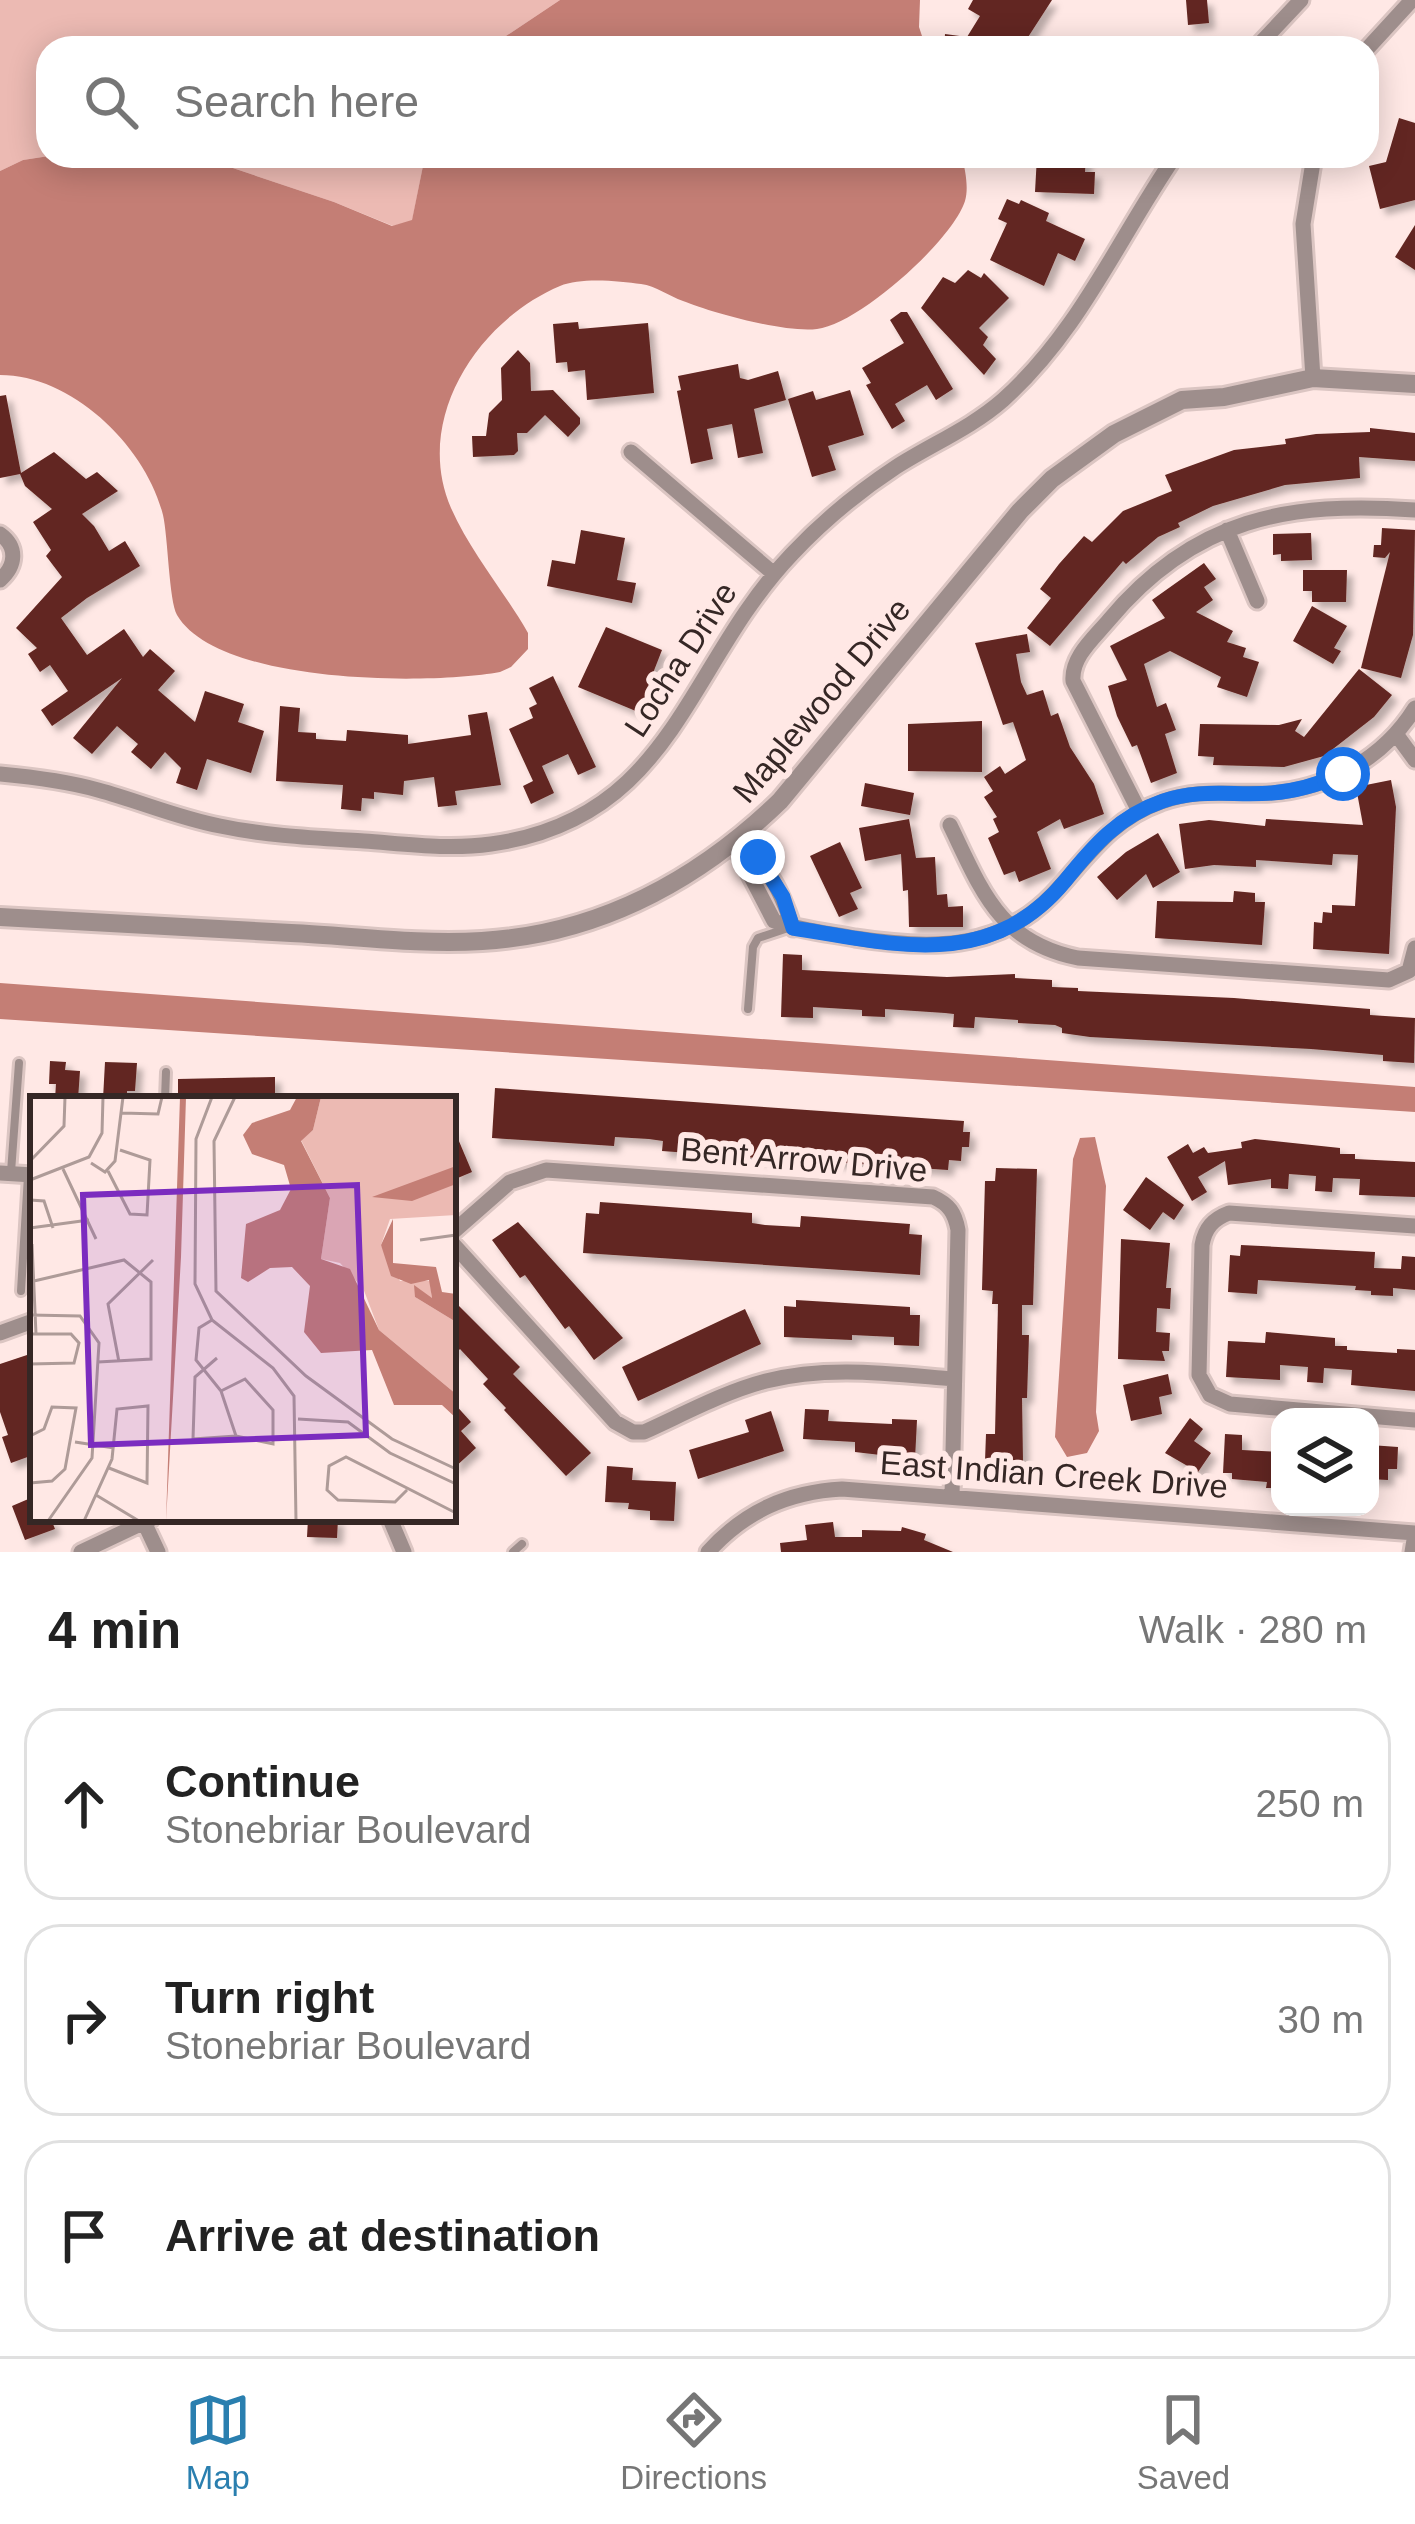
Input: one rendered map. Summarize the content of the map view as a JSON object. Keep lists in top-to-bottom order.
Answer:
{
  "streets": {
    "street": [
      "Locha Drive",
      "Maplewood Drive",
      "Bent Arrow Drive",
      "East Indian Creek Drive"
    ]
  },
  "crossings": [
    ["Bent Arrow Drive", "East Indian Creek Drive"]
  ],
  "page": {
    "search": "Search here",
    "heading": ["4 min", "Walk · 280 m"],
    "list": [
      ["Continue", "Stonebriar Boulevard", "250 m"],
      ["Turn right", "Stonebriar Boulevard", "30 m"],
      "Arrive at destination"
    ],
    "nav": ["Map", "Directions", "Saved"]
  }
}
